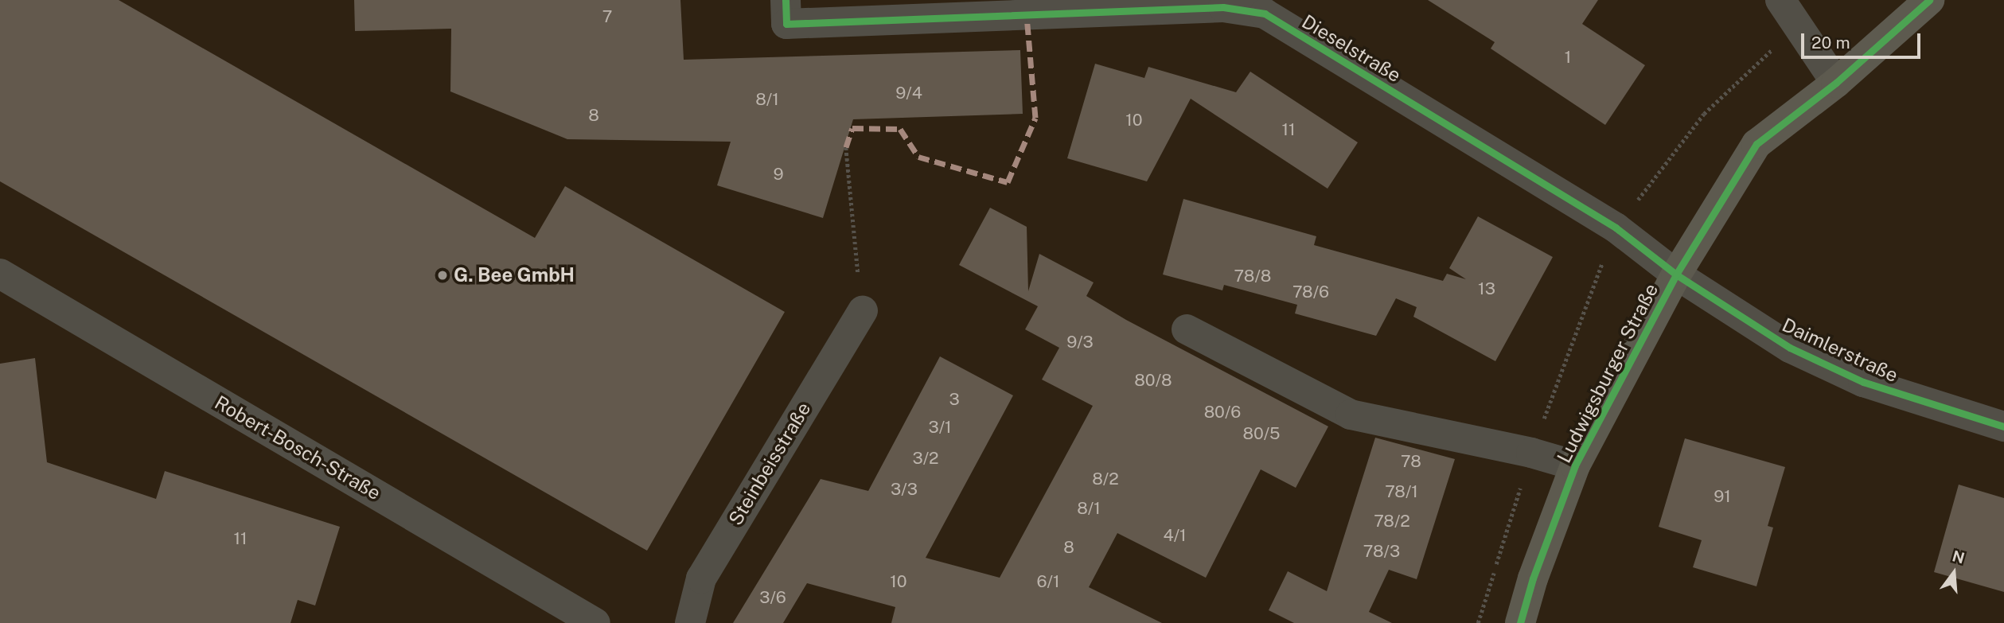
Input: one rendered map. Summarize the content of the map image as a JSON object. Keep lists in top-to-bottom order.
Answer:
{
  "streets": {
    "main road": ["Ludwigsburger Straße"],
    "street": [
      "Dieselstraße",
      "Daimlerstraße",
      "Robert-Bosch-Straße",
      "Steinbeisstraße"
    ]
  },
  "crossings": [
    ["Dieselstraße", "Daimlerstraße"],
    ["Dieselstraße", "Ludwigsburger Straße"],
    ["Daimlerstraße", "Ludwigsburger Straße"]
  ],
  "places": ["G. Bee GmbH"],
  "house_numbers": [
    "7",
    "1",
    "9/4",
    "8/1",
    "8",
    "10",
    "11",
    "9",
    "78/8",
    "13",
    "78/6",
    "9/3",
    "80/8",
    "3",
    "80/6",
    "3/1",
    "80/5",
    "3/2",
    "78",
    "8/2",
    "3/3",
    "78/1",
    "91",
    "8/1",
    "78/2",
    "4/1",
    "11",
    "8",
    "78/3",
    "10",
    "6/1",
    "3/6"
  ],
  "scale_bar": "20 m",
  "north": "top"
}
